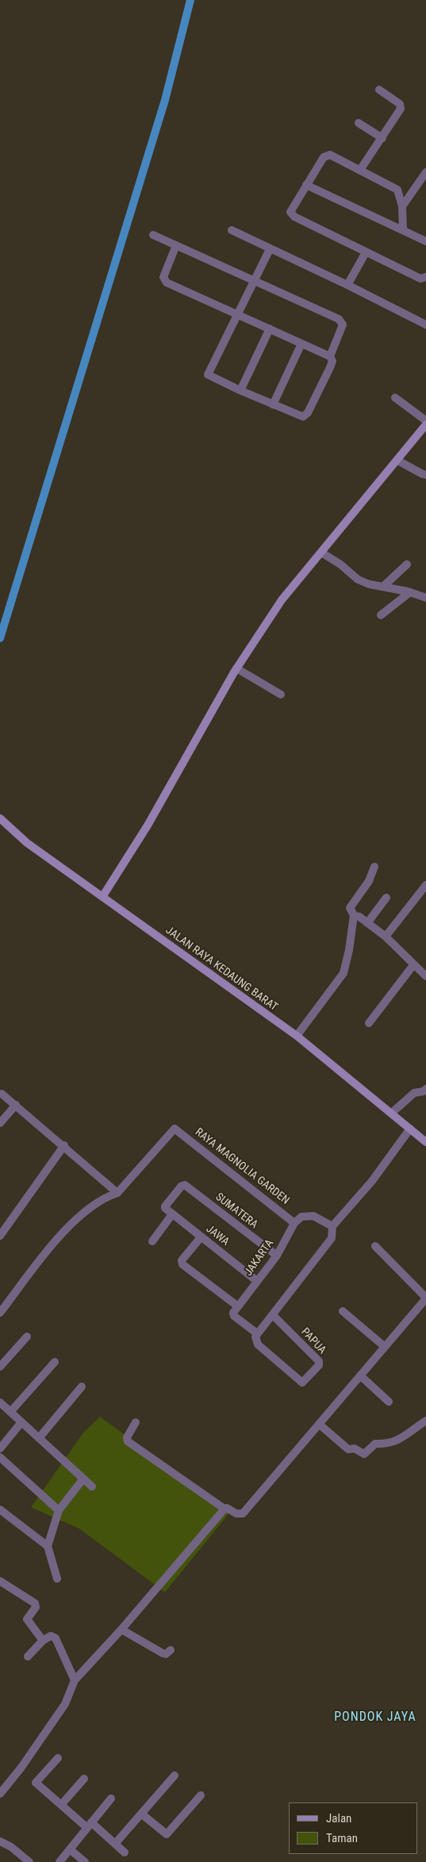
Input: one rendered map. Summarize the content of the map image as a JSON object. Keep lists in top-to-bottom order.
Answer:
{
  "streets": {
    "street": [
      "JALAN RAYA KEDAUNG BARAT",
      "RAYA MAGNOLIA GARDEN",
      "SUMATERA",
      "JAWA",
      "JAKARTA",
      "PAPUA"
    ]
  },
  "crossings": [
    ["RAYA MAGNOLIA GARDEN", "JAKARTA"],
    ["SUMATERA", "JAWA"],
    ["SUMATERA", "JAKARTA"],
    ["JAWA", "JAKARTA"]
  ],
  "districts": ["PONDOK JAYA"],
  "legend": ["Jalan", "Taman"]
}
